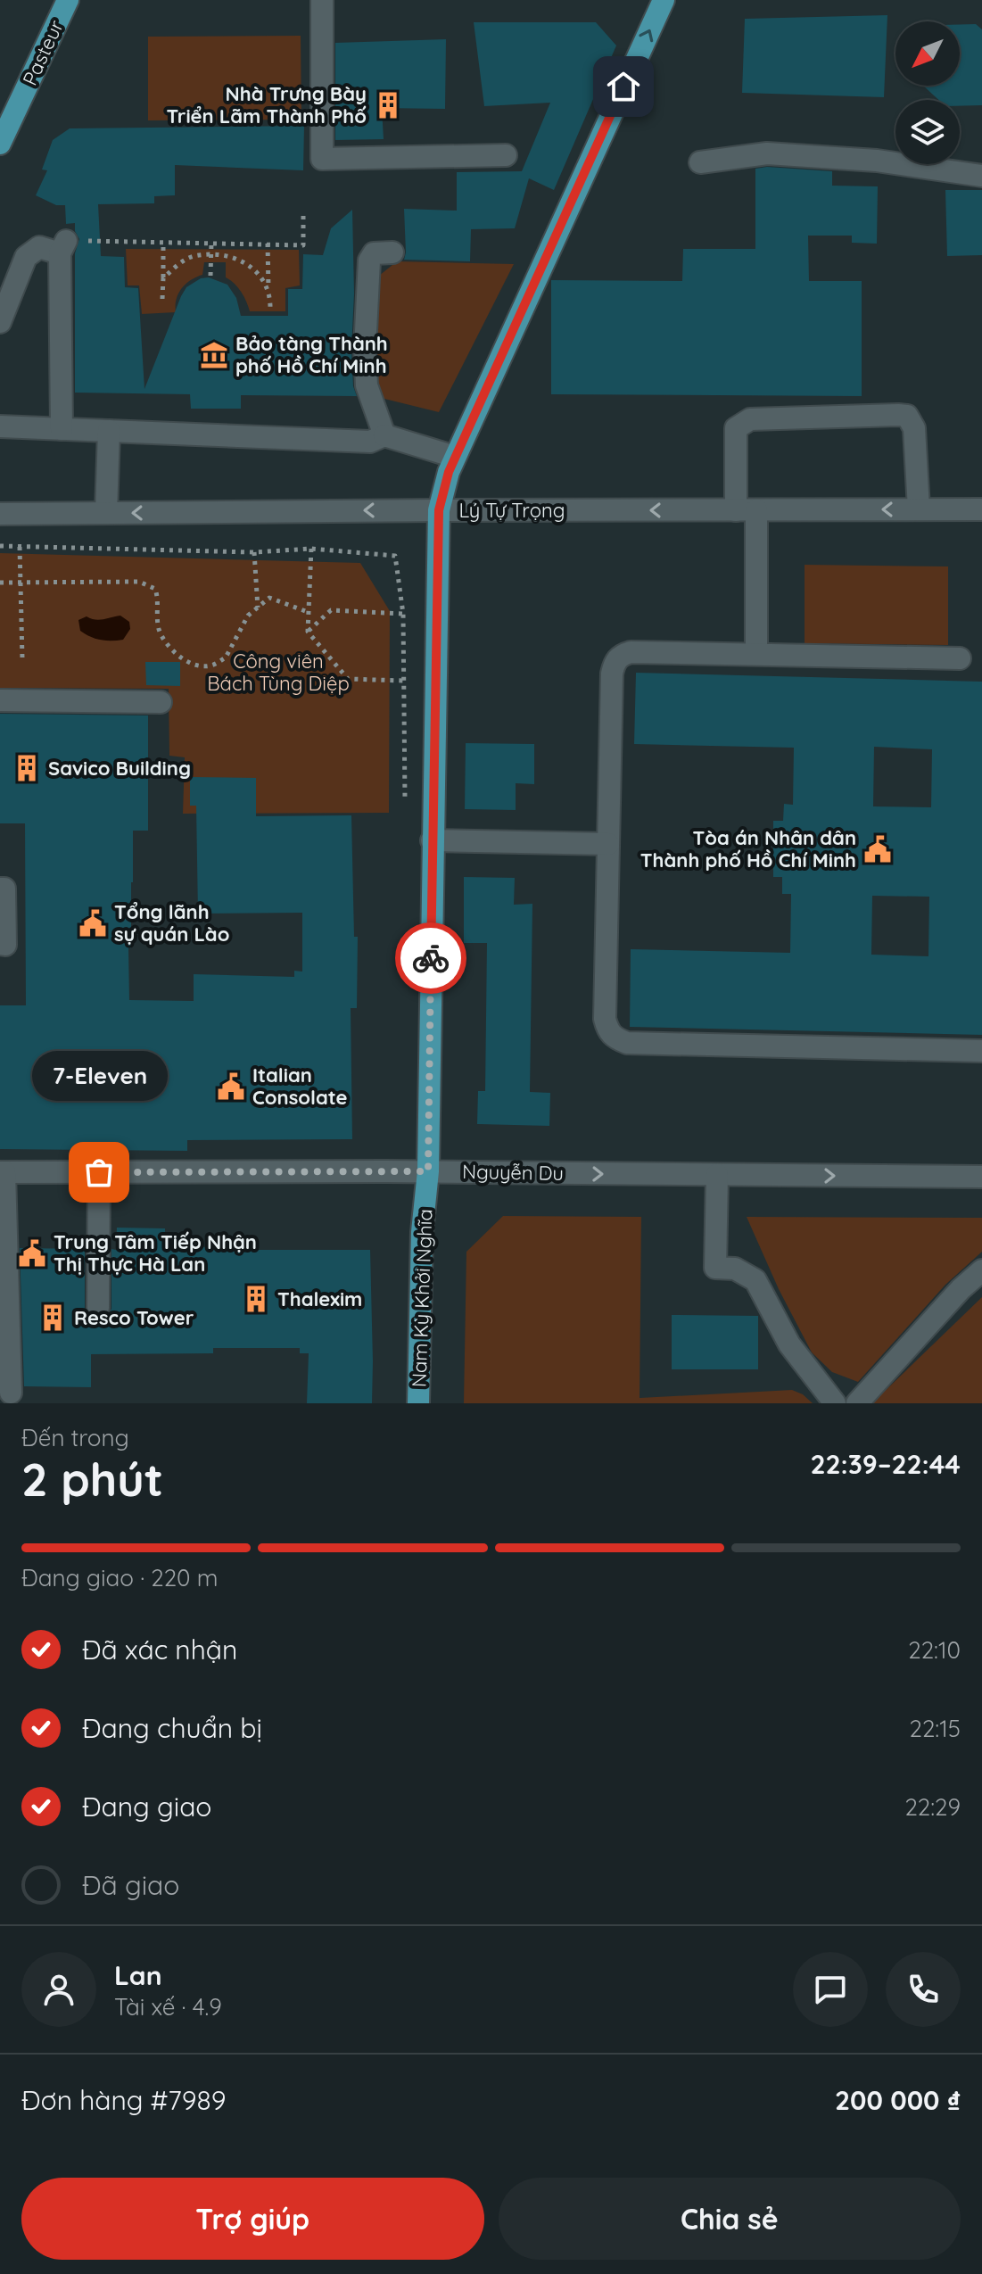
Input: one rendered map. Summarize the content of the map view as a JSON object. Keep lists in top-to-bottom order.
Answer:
{
  "streets": {
    "main road": ["Pasteur", "Nam Kỳ Khởi Nghĩa"],
    "street": ["Lý Tự Trọng", "Nguyễn Du"]
  },
  "crossings": [
    ["Lý Tự Trọng", "Nam Kỳ Khởi Nghĩa"],
    ["Nguyễn Du", "Nam Kỳ Khởi Nghĩa"]
  ],
  "one_way": ["Nguyễn Du"],
  "parks": ["Công viên Bách Tùng Diệp"],
  "places": {
    "building": [
      "Nhà Trưng Bày Triển Lãm Thành Phố",
      "Savico Building",
      "Thalexim",
      "Resco Tower"
    ],
    "museum": ["Bảo tàng Thành phố Hồ Chí Minh"],
    "public building": [
      "Tòa án Nhân dân Thành phố Hồ Chí Minh",
      "Tổng lãnh sự quán Lào",
      "Italian Consolate",
      "Trung Tâm Tiếp Nhận Thị Thực Hà Lan"
    ],
    "other": ["7-Eleven"]
  },
  "north": "bottom left",
  "page": {
    "bubble": "7-Eleven",
    "heading": ["2 phút", "Đến trong", "22:39–22:44"],
    "panel": [
      "Lan",
      "Tài xế · 4.9",
      "Đơn hàng #7989",
      "200 000 ₫"
    ],
    "bar": "Đang giao · 220 m",
    "list": [
      ["Đã xác nhận", "22:10"],
      ["Đang chuẩn bị", "22:15"],
      ["Đang giao", "22:29"],
      "Đã giao"
    ],
    "buttons": ["Trợ giúp", "Chia sẻ"]
  }
}
